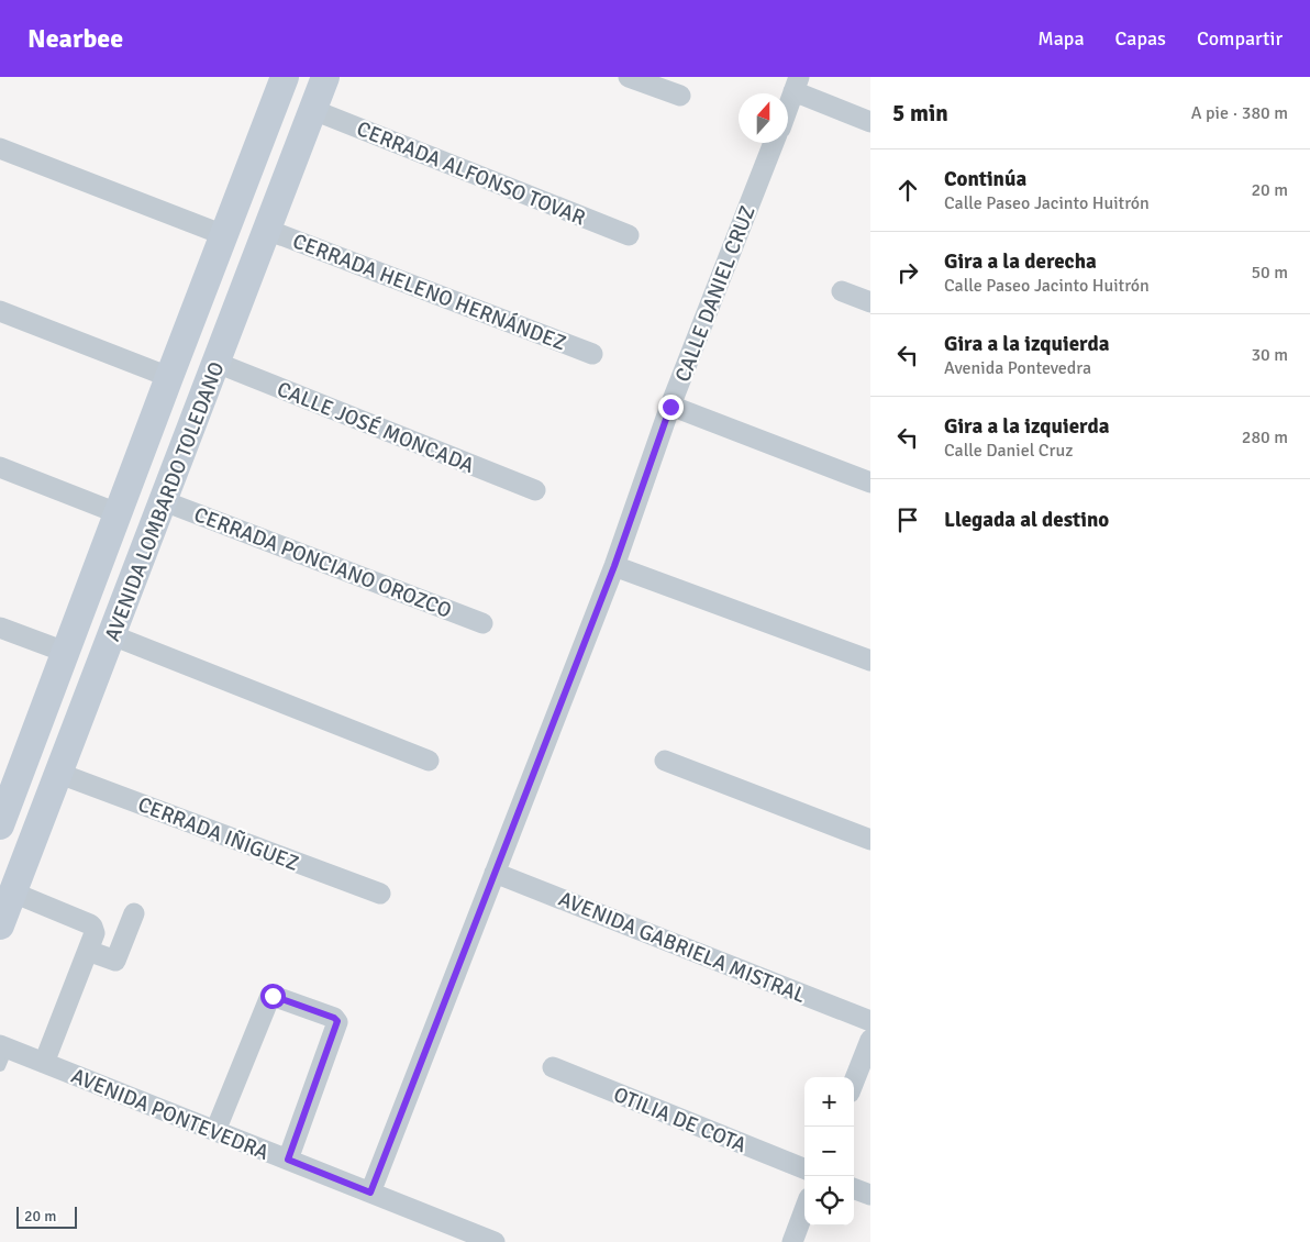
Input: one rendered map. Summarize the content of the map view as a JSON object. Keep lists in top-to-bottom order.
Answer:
{
  "streets": {
    "main road": ["AVENIDA LOMBARDO TOLEDANO"],
    "street": [
      "CERRADA ALFONSO TOVAR",
      "CERRADA HELENO HERNÁNDEZ",
      "CALLE DANIEL CRUZ",
      "CALLE JOSÉ MONCADA",
      "CERRADA PONCIANO OROZCO",
      "CERRADA IÑIGUEZ",
      "AVENIDA GABRIELA MISTRAL",
      "AVENIDA PONTEVEDRA",
      "OTILIA DE COTA"
    ]
  },
  "crossings": [
    ["CERRADA ALFONSO TOVAR", "AVENIDA LOMBARDO TOLEDANO"],
    ["CERRADA HELENO HERNÁNDEZ", "AVENIDA LOMBARDO TOLEDANO"],
    ["CALLE DANIEL CRUZ", "AVENIDA GABRIELA MISTRAL"],
    ["CALLE DANIEL CRUZ", "AVENIDA PONTEVEDRA"],
    ["CALLE JOSÉ MONCADA", "AVENIDA LOMBARDO TOLEDANO"],
    ["AVENIDA LOMBARDO TOLEDANO", "CERRADA PONCIANO OROZCO"],
    ["AVENIDA LOMBARDO TOLEDANO", "CERRADA IÑIGUEZ"]
  ],
  "scale_bar": "20 m",
  "north": "top",
  "page": {
    "header": "Nearbee",
    "nav": ["Mapa", "Capas", "Compartir"],
    "heading": ["5 min", "A pie · 380 m"],
    "list": [
      ["Continúa", "Calle Paseo Jacinto Huitrón", "20 m"],
      ["Gira a la derecha", "Calle Paseo Jacinto Huitrón", "50 m"],
      ["Gira a la izquierda", "Avenida Pontevedra", "30 m"],
      ["Gira a la izquierda", "Calle Daniel Cruz", "280 m"],
      "Llegada al destino"
    ],
    "map_buttons": ["+", "−"],
    "scale": "20 m"
  }
}
